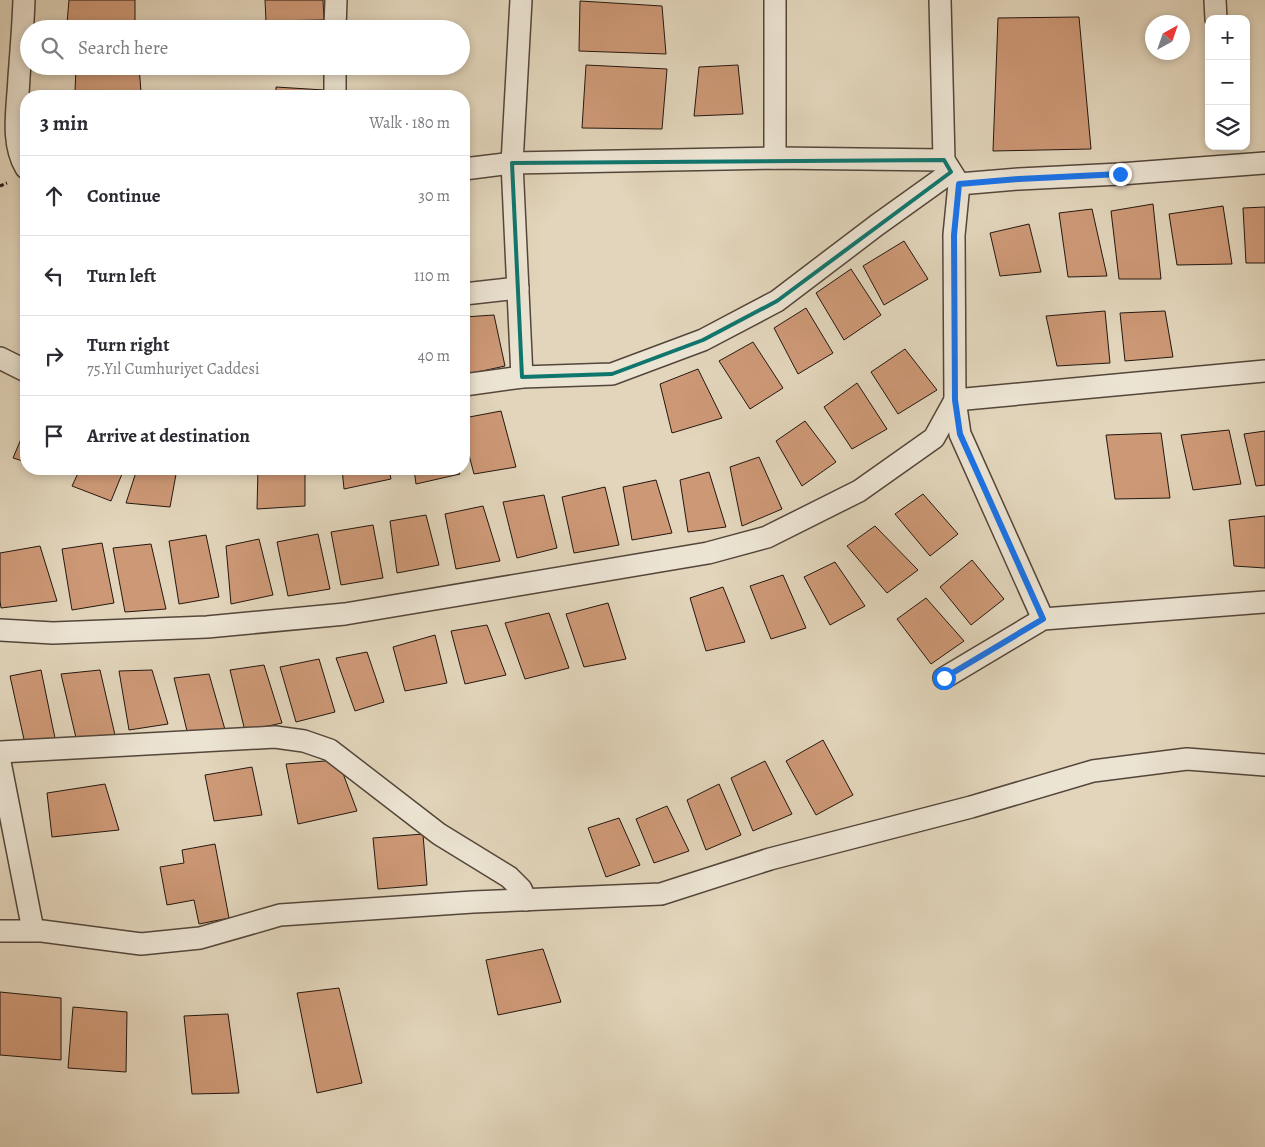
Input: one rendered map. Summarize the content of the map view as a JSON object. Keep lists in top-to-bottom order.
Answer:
{
  "north": "top right",
  "page": {
    "map_buttons": ["+", "−"],
    "search": "Search here",
    "heading": ["3 min", "Walk · 180 m"],
    "list": [
      ["Continue", "30 m"],
      ["Turn left", "110 m"],
      ["Turn right", "75.Yıl Cumhuriyet Caddesi", "40 m"],
      "Arrive at destination"
    ]
  }
}
